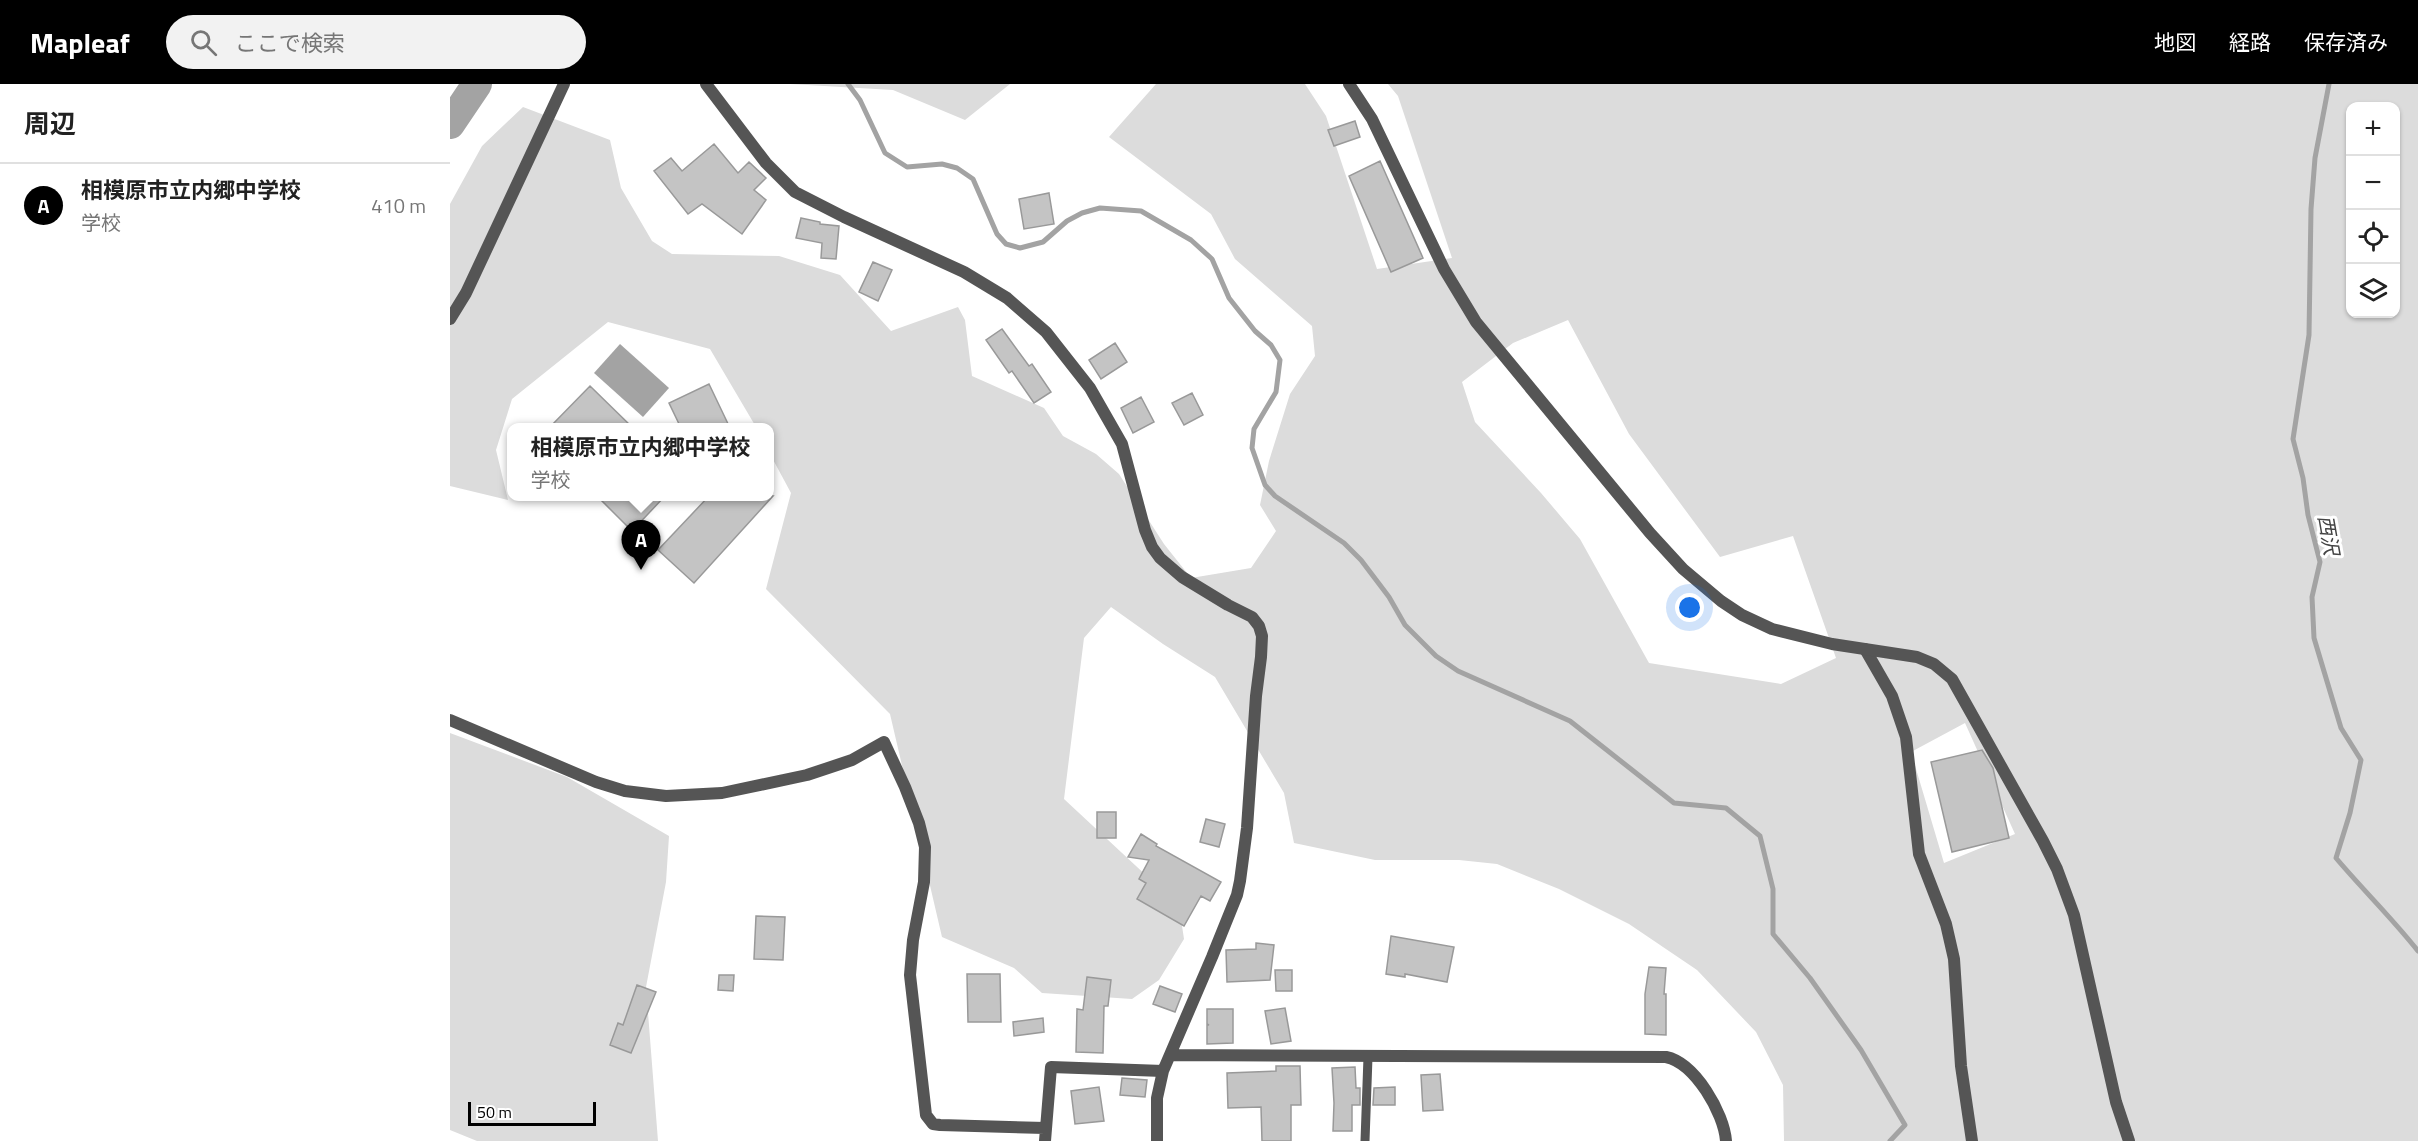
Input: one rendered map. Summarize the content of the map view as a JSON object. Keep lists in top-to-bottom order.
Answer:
{
  "water": ["西沢"],
  "scale_bar": "50 m",
  "page": {
    "header": "Mapleaf",
    "search": "ここで検索",
    "nav": ["地図", "経路", "保存済み"],
    "heading": "周辺",
    "map_buttons": ["+", "−"],
    "list": [
      {
        "mark": "A",
        "name": "相模原市立内郷中学校",
        "note": "学校",
        "value": "410 m"
      }
    ],
    "popup": ["相模原市立内郷中学校", "学校"],
    "pins": "A",
    "scale": "50 m"
  }
}
